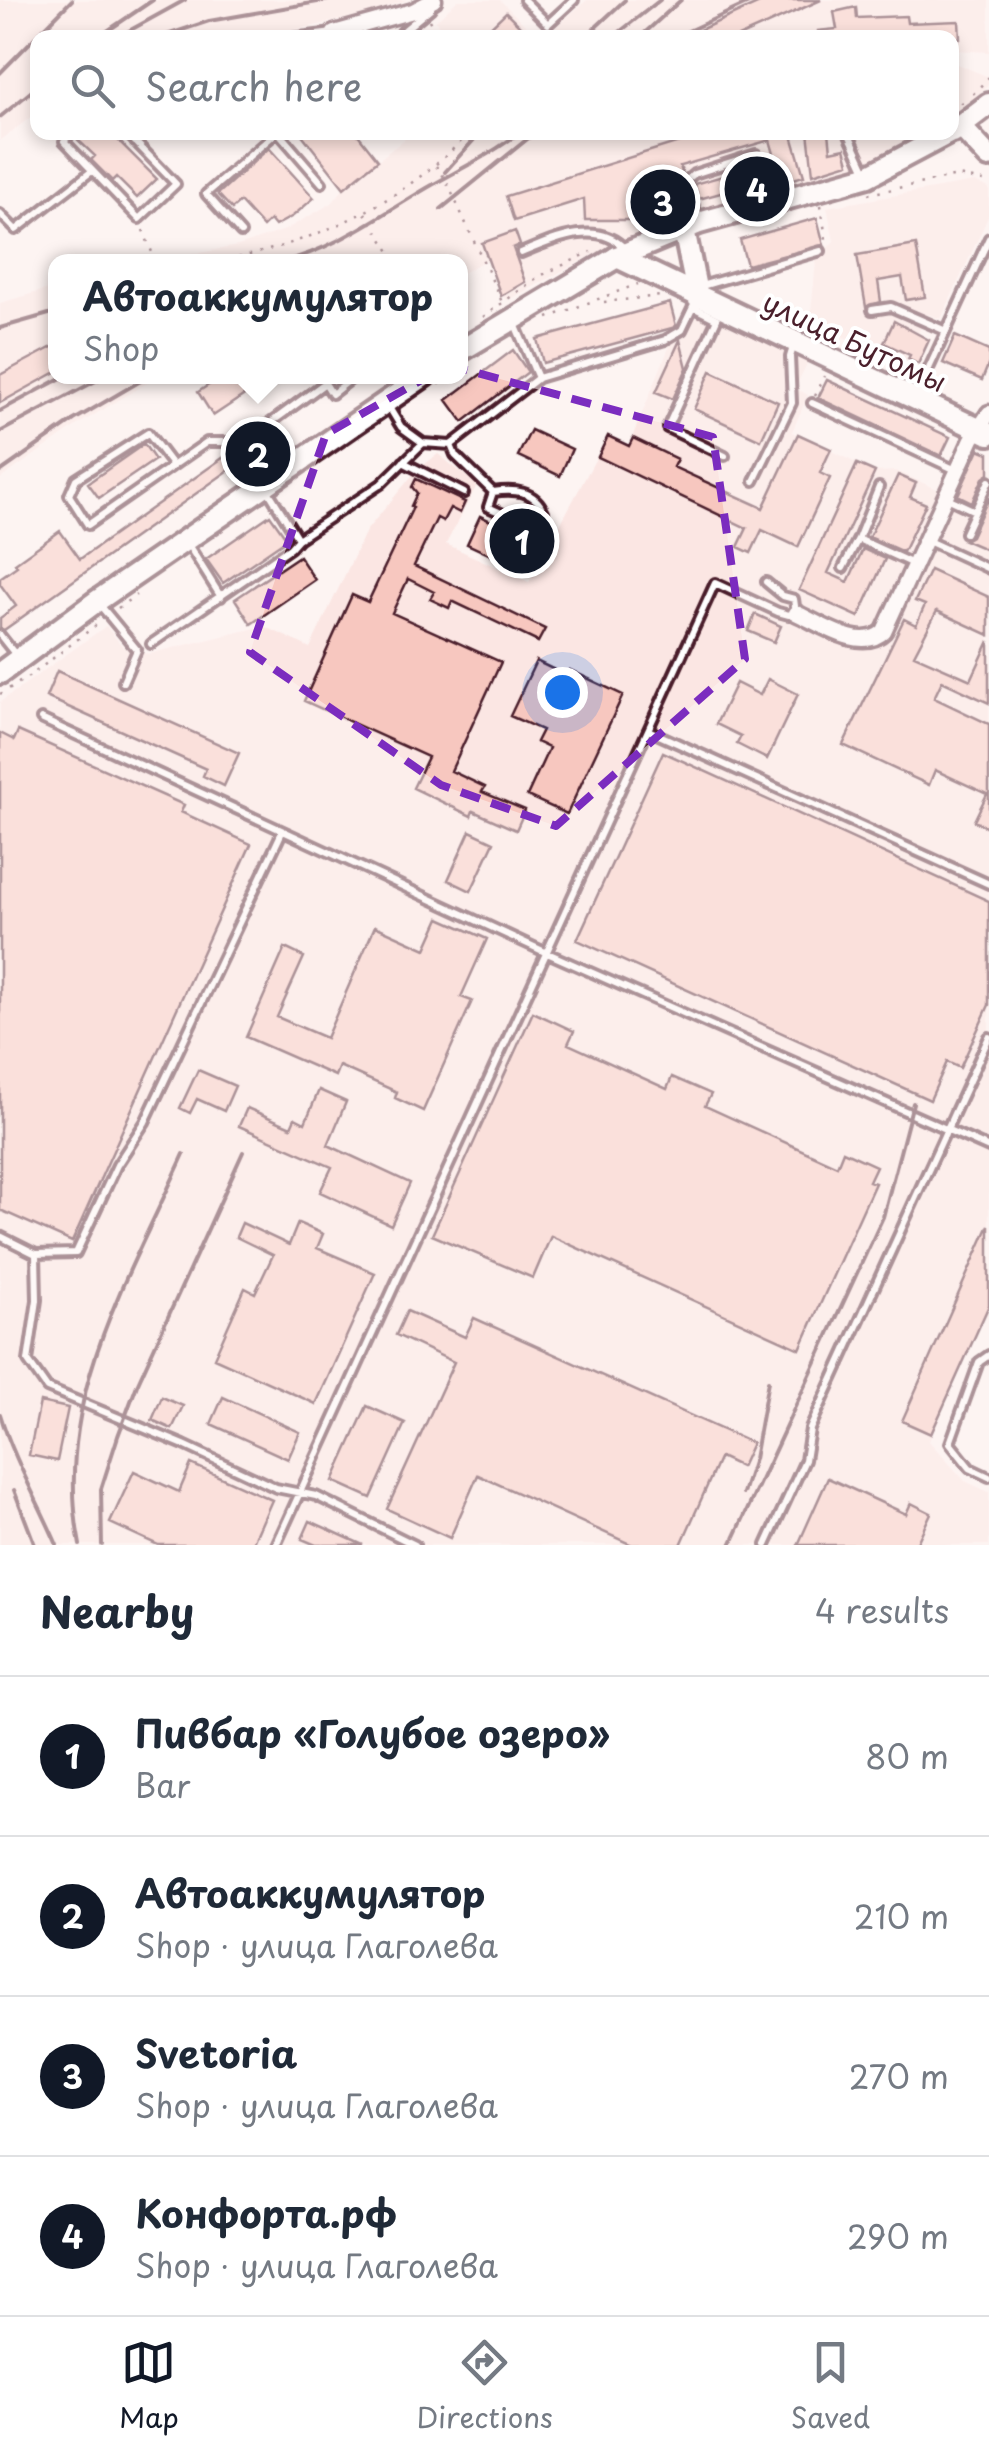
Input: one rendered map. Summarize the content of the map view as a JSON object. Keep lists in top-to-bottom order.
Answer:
{
  "streets": {
    "main road": ["улица Бутомы"]
  },
  "page": {
    "search": "Search here",
    "pins": [
      "4",
      "3",
      "2",
      "1"
    ],
    "popup": ["Автоаккумулятор", "Shop"],
    "heading": ["Nearby", "4 results"],
    "list": [
      {
        "mark": "1",
        "name": "Пивбар «Голубое озеро»",
        "note": "Bar",
        "value": "80 m"
      },
      {
        "mark": "2",
        "name": "Автоаккумулятор",
        "note": "Shop · улица Глаголева",
        "value": "210 m"
      },
      {
        "mark": "3",
        "name": "Svetoria",
        "note": "Shop · улица Глаголева",
        "value": "270 m"
      },
      {
        "mark": "4",
        "name": "Конфорта.рф",
        "note": "Shop · улица Глаголева",
        "value": "290 m"
      }
    ],
    "nav": ["Map", "Directions", "Saved"]
  }
}
